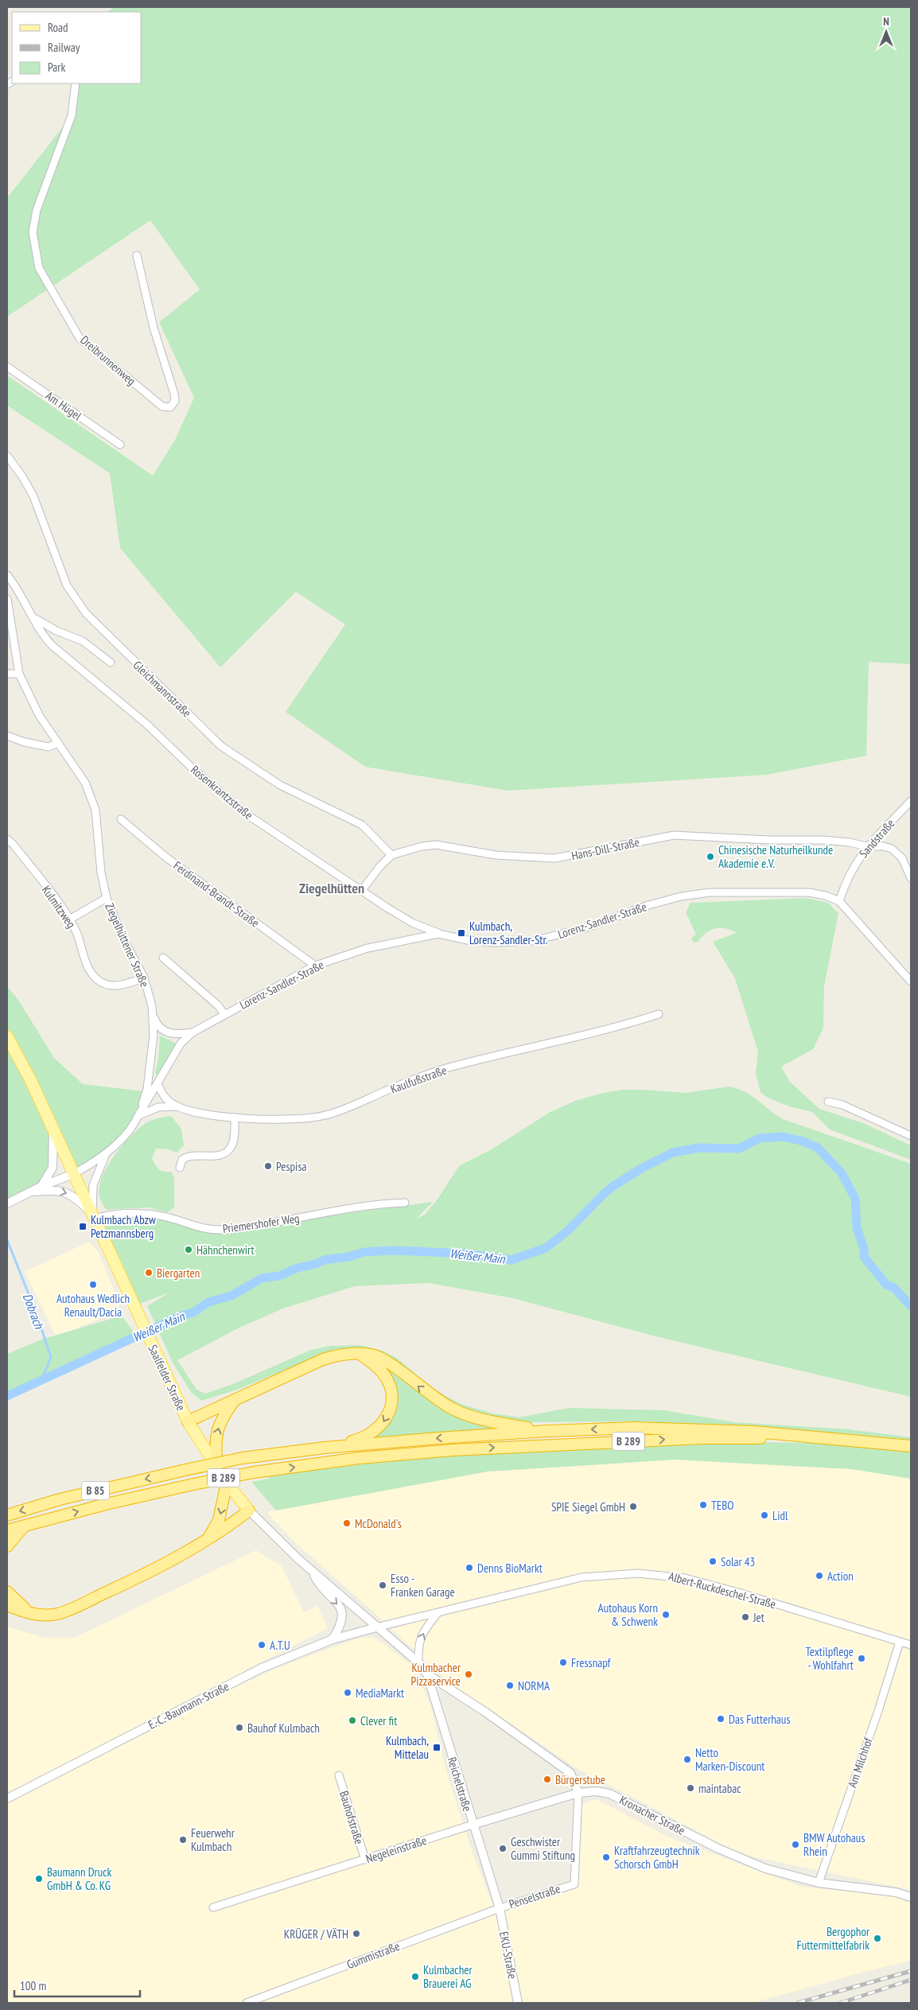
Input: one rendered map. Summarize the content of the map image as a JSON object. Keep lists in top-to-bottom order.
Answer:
{
  "streets": {
    "highway": ["B 289", "B 85"],
    "main road": ["Saalfelder Straße"],
    "street": [
      "Dreibrunnenweg",
      "Am Hügel",
      "Gleichmannstraße",
      "Rosenkrantzstraße",
      "Sandstraße",
      "Hans-Dill-Straße",
      "Ferdinand-Brandt-Straße",
      "Kulmitzweg",
      "Lorenz-Sandler-Straße",
      "Ziegelhüttener Straße",
      "Kaulfußstraße",
      "Priemershofer Weg",
      "Albert-Ruckdeschel-Straße",
      "E.-C.-Baumann-Straße",
      "Am Milchhof",
      "Reichelstraße",
      "Kronacher Straße",
      "Bauhofstraße",
      "Negeleinstraße",
      "Penselstraße",
      "Gummistraße",
      "EKU-Straße"
    ]
  },
  "crossings": [
    ["Gleichmannstraße", "Hans-Dill-Straße"],
    ["Rosenkrantzstraße", "Lorenz-Sandler-Straße"],
    ["Sandstraße", "Hans-Dill-Straße"],
    ["Sandstraße", "Lorenz-Sandler-Straße"],
    ["Ferdinand-Brandt-Straße", "Lorenz-Sandler-Straße"],
    ["Kulmitzweg", "Ziegelhüttener Straße"],
    ["Lorenz-Sandler-Straße", "Ziegelhüttener Straße"],
    ["Lorenz-Sandler-Straße", "Kaulfußstraße"],
    ["Ziegelhüttener Straße", "Kaulfußstraße"],
    ["Ziegelhüttener Straße", "Priemershofer Weg"],
    ["Ziegelhüttener Straße", "Saalfelder Straße"],
    ["Priemershofer Weg", "Saalfelder Straße"],
    ["Saalfelder Straße", "Albert-Ruckdeschel-Straße"],
    ["Saalfelder Straße", "E.-C.-Baumann-Straße"],
    ["B 289", "B 85"],
    ["Albert-Ruckdeschel-Straße", "E.-C.-Baumann-Straße"],
    ["Albert-Ruckdeschel-Straße", "Am Milchhof"],
    ["Am Milchhof", "Kronacher Straße"],
    ["Reichelstraße", "Negeleinstraße"],
    ["Reichelstraße", "Penselstraße"],
    ["Reichelstraße", "Gummistraße"],
    ["Reichelstraße", "EKU-Straße"],
    ["Kronacher Straße", "Negeleinstraße"],
    ["Kronacher Straße", "Penselstraße"],
    ["Bauhofstraße", "Negeleinstraße"],
    ["Negeleinstraße", "Penselstraße"],
    ["Penselstraße", "Gummistraße"],
    ["Penselstraße", "EKU-Straße"],
    ["Gummistraße", "EKU-Straße"]
  ],
  "districts": ["Ziegelhütten"],
  "water": ["Weißer Main", "Dobrach"],
  "places": {
    "other": [
      "Chinesische Naturheilkunde Akademie e.V.",
      "Pespisa",
      "Hähnchenwirt",
      "Biergarten",
      "Autohaus Wedlich Renault/Dacia",
      "TEBO",
      "SPIE Siegel GmbH",
      "Lidl",
      "McDonald's",
      "Solar 43",
      "Denns BioMarkt",
      "Action",
      "Esso - Franken Garage",
      "Autohaus Korn & Schwenk",
      "Jet",
      "A.T.U",
      "Textilpflege - Wohlfahrt",
      "Fressnapf",
      "Kulmbacher Pizzaservice",
      "NORMA",
      "MediaMarkt",
      "Das Futterhaus",
      "Clever fit",
      "Bauhof Kulmbach",
      "Netto Marken-Discount",
      "Bürgerstube",
      "maintabac",
      "Feuerwehr Kulmbach",
      "BMW Autohaus Rhein",
      "Geschwister Gummi Stiftung",
      "Kraftfahrzeugtechnik Schorsch GmbH",
      "Baumann Druck GmbH & Co. KG",
      "KRÜGER / VÄTH",
      "Bergophor Futtermittelfabrik",
      "Kulmbacher Brauerei AG"
    ],
    "transit": ["Kulmbach, Lorenz-Sandler-Str.", "Kulmbach Abzw Petzmannsberg", "Kulmbach, Mittelau"]
  },
  "legend": ["Road", "Railway", "Park"],
  "scale_bar": "100 m",
  "north": "top"
}
